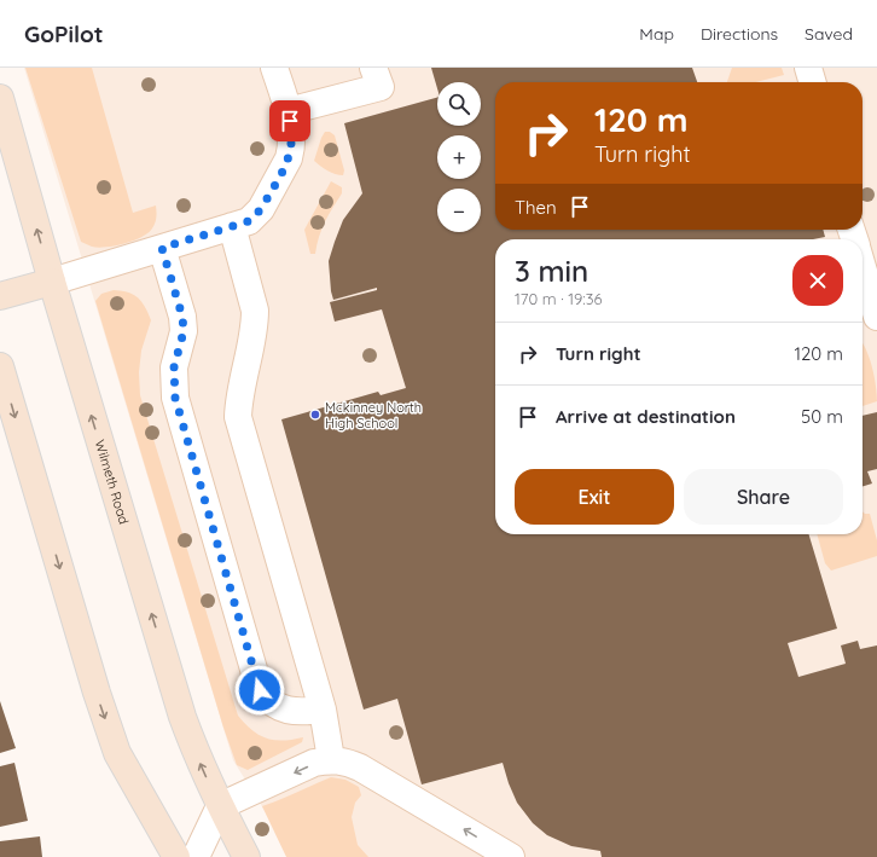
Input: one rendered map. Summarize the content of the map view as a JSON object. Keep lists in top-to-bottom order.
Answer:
{
  "streets": {
    "main road": ["Wilmeth Road"]
  },
  "places": ["Mckinney North High School"],
  "page": {
    "header": "GoPilot",
    "nav": ["Map", "Directions", "Saved"],
    "map_buttons": ["+", "−"],
    "turn": ["120 m", "Turn right"],
    "then": "Then",
    "heading": ["3 min", "170 m · 19:36"],
    "list": [
      {
        "name": "Turn right",
        "value": "120 m"
      },
      {
        "name": "Arrive at destination",
        "value": "50 m"
      }
    ],
    "buttons": ["Exit", "Share"]
  }
}
